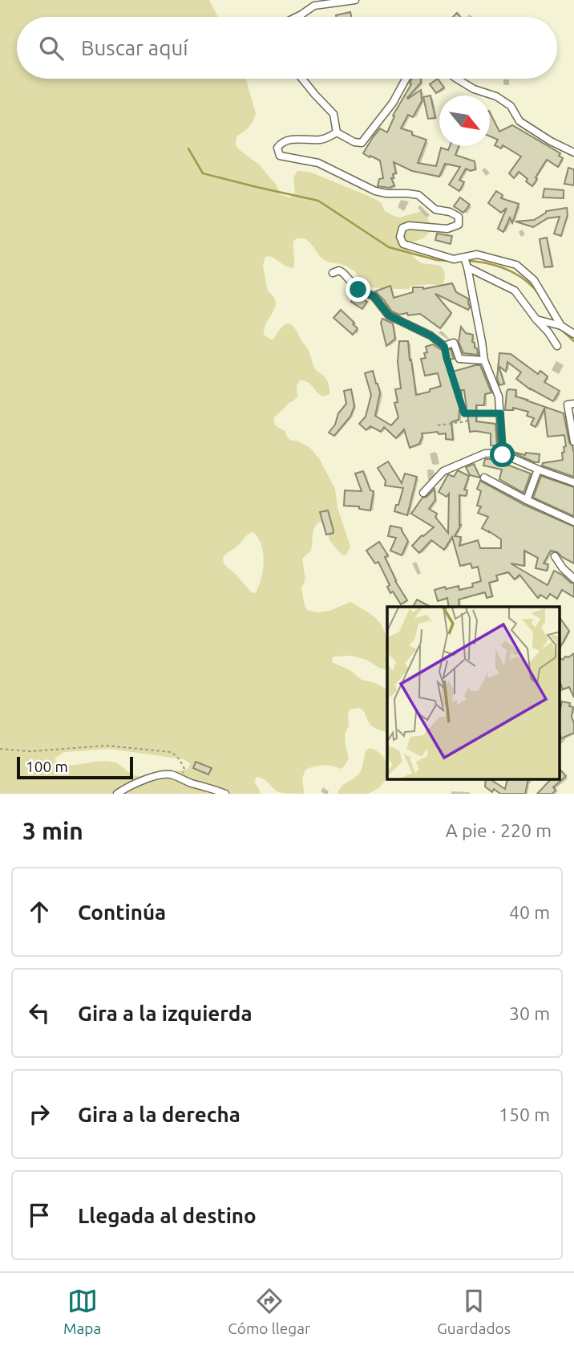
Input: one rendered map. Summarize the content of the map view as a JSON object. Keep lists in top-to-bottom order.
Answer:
{
  "scale_bar": "100 m",
  "north": "bottom right",
  "page": {
    "search": "Buscar aquí",
    "scale": "100 m",
    "heading": ["3 min", "A pie · 220 m"],
    "list": [
      ["Continúa", "40 m"],
      ["Gira a la izquierda", "30 m"],
      ["Gira a la derecha", "150 m"],
      "Llegada al destino"
    ],
    "nav": ["Mapa", "Cómo llegar", "Guardados"]
  }
}
